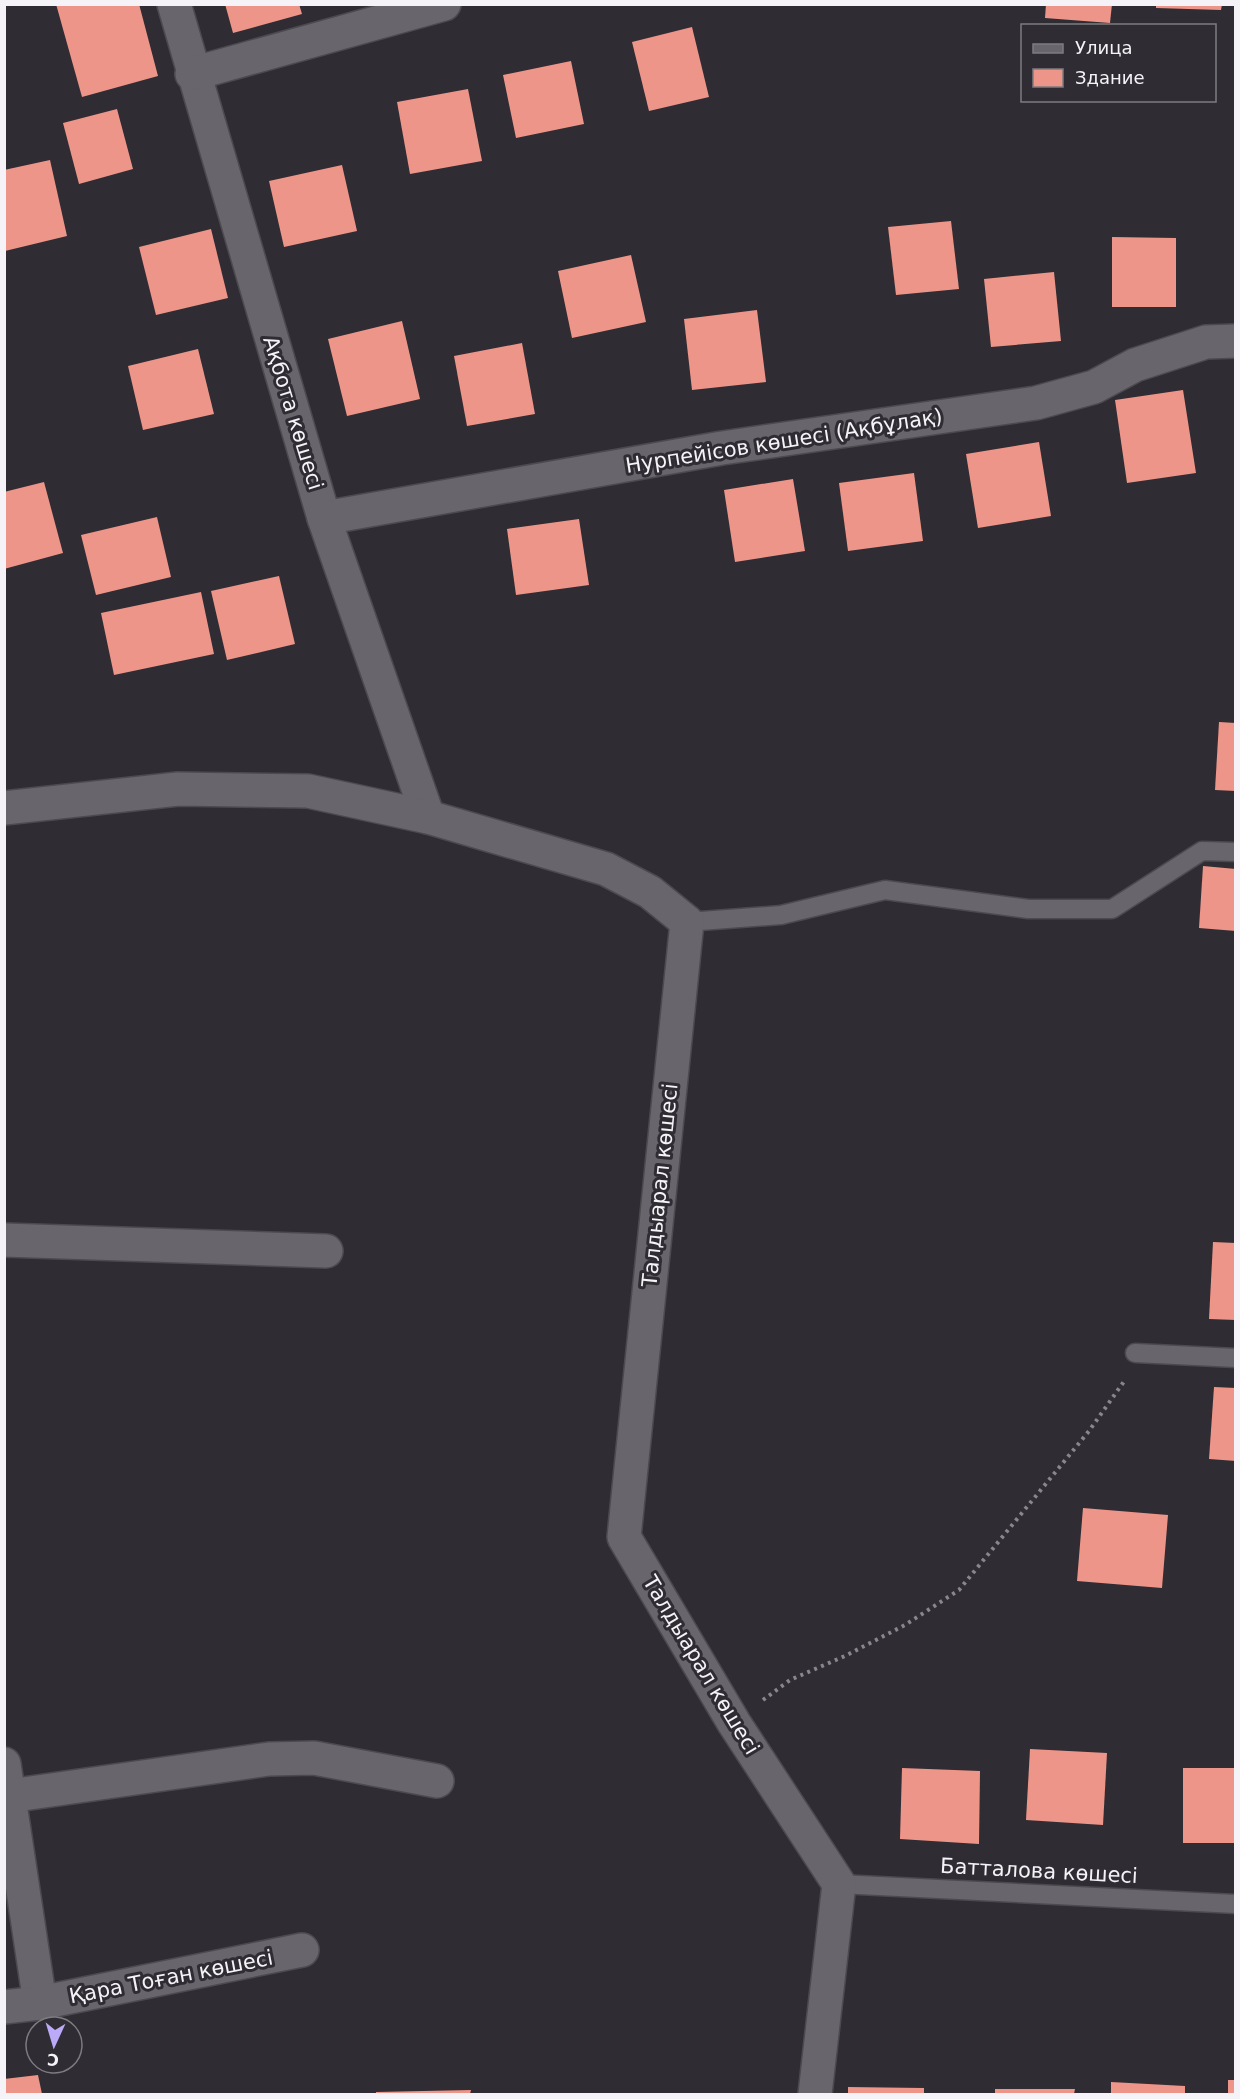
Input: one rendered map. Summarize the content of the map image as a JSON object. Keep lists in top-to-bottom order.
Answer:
{
  "streets": {
    "street": [
      "Ақбота көшесі",
      "Нурпейісов көшесі (Ақбұлақ)",
      "Талдыарал көшесі",
      "Қара Тоған көшесі"
    ],
    "lane": ["Батталова көшесі"]
  },
  "crossings": [
    ["Ақбота көшесі", "Нурпейісов көшесі (Ақбұлақ)"],
    ["Талдыарал көшесі", "Батталова көшесі"]
  ],
  "legend": ["Улица", "Здание"],
  "north": "bottom"
}
